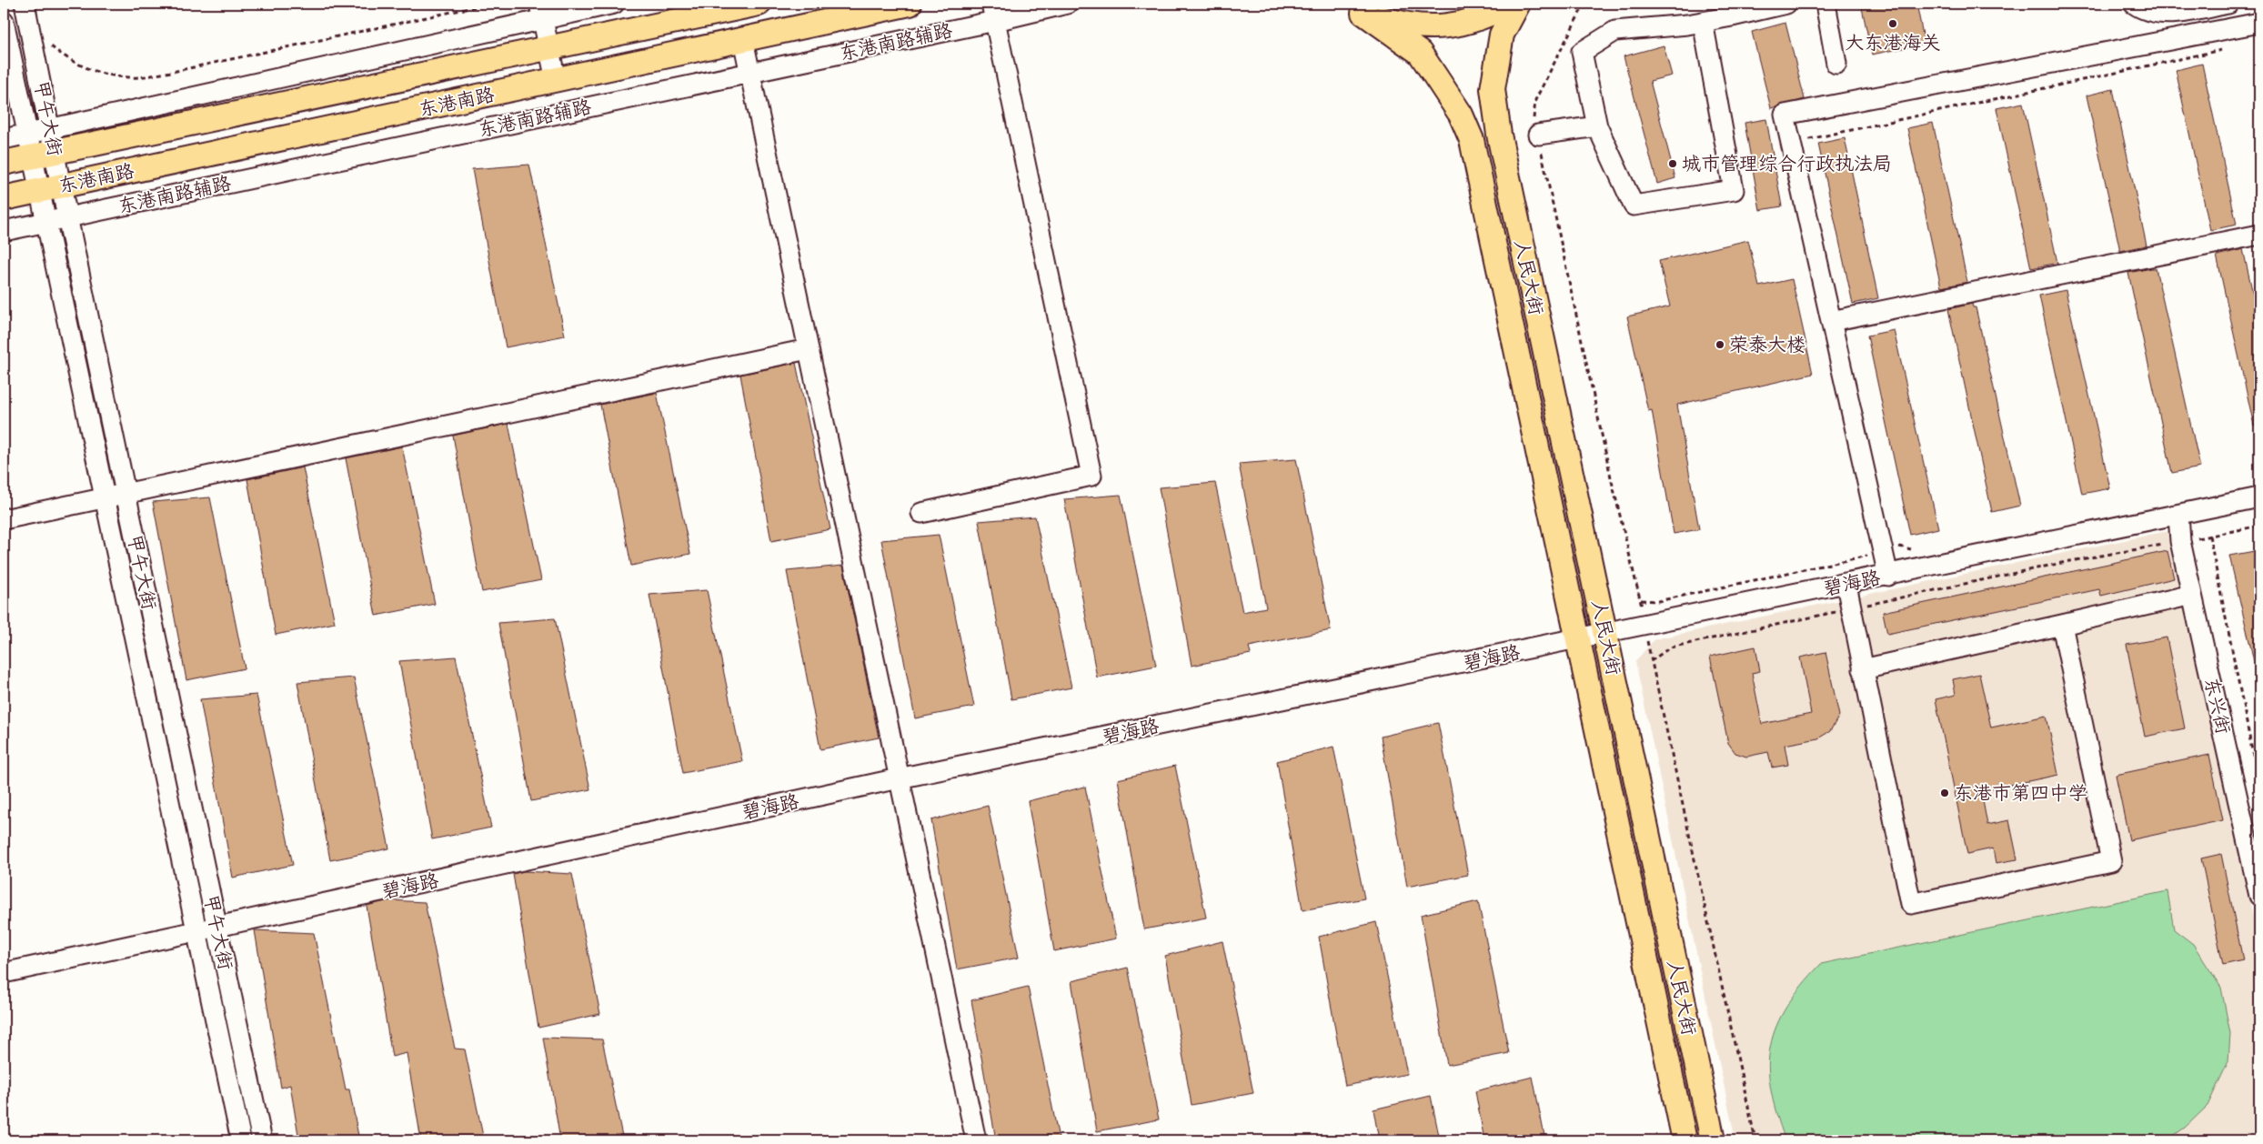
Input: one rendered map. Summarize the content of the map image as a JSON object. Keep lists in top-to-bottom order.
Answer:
{
  "streets": {
    "main road": ["东港南路", "人民大街"],
    "street": [
      "东港南路辅路",
      "甲午大街",
      "碧海路",
      "东兴街"
    ]
  },
  "crossings": [
    ["东港南路辅路", "甲午大街"],
    ["东港南路", "甲午大街"],
    ["甲午大街", "碧海路"],
    ["人民大街", "碧海路"],
    ["碧海路", "东兴街"]
  ],
  "places": [
    "大东港海关",
    "城市管理综合行政执法局",
    "荣泰大楼",
    "东港市第四中学"
  ]
}
